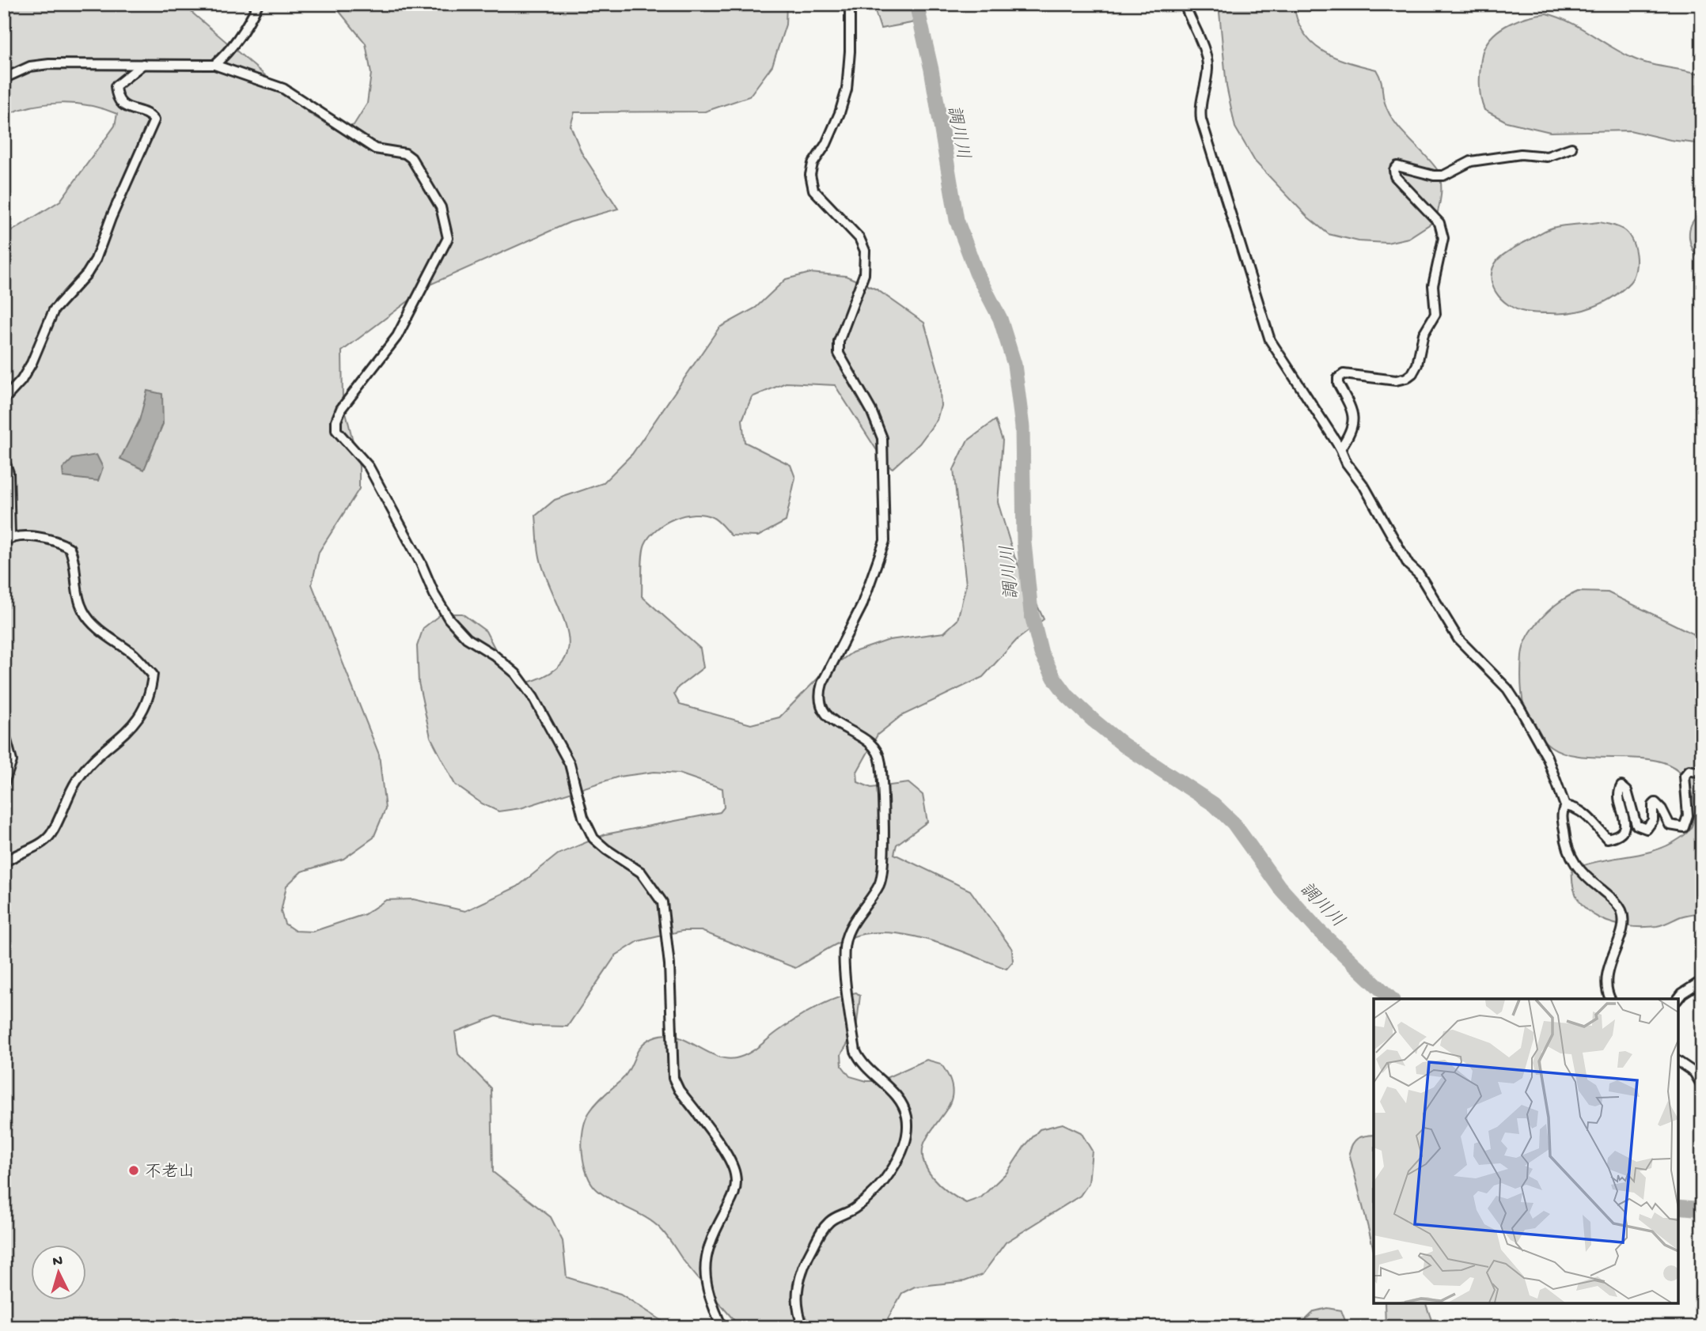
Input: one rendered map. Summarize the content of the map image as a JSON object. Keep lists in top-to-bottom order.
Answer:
{
  "water": ["調川川"],
  "places": ["不老山"],
  "north": "top"
}
